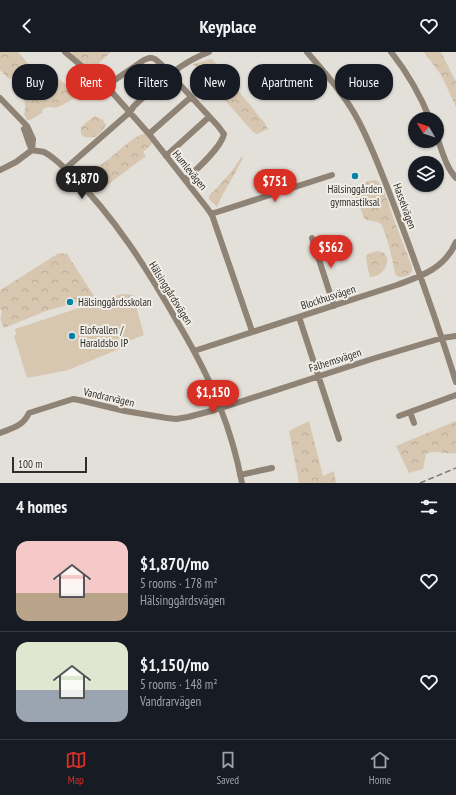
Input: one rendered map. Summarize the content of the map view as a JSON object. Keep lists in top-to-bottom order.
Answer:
{
  "streets": {
    "street": [
      "Humlevägen",
      "Hasselvägen",
      "Hälsinggårdsvägen",
      "Blockhusvägen",
      "Falhemsvägen",
      "Vandrarvägen"
    ]
  },
  "crossings": [
    ["Humlevägen", "Blockhusvägen"],
    ["Hasselvägen", "Blockhusvägen"],
    ["Hasselvägen", "Falhemsvägen"],
    ["Hälsinggårdsvägen", "Blockhusvägen"],
    ["Hälsinggårdsvägen", "Falhemsvägen"],
    ["Hälsinggårdsvägen", "Vandrarvägen"],
    ["Falhemsvägen", "Vandrarvägen"]
  ],
  "places": ["Hälsinggården gymnastiksal", "Hälsinggårdsskolan", "Elofvallen / Haraldsbo IP"],
  "scale_bar": "100 m",
  "north": "top left",
  "page": {
    "header": "Keyplace",
    "chip": [
      "Buy",
      "Rent",
      "Filters",
      "New",
      "Apartment",
      "House"
    ],
    "price": [
      "$1,870",
      "$751",
      "$562",
      "$1,150"
    ],
    "scale": "100 m",
    "heading": "4 homes",
    "list": [
      {
        "name": "$1,870/mo",
        "note": "5 rooms · 178 m² · Hälsinggårdsvägen"
      },
      {
        "name": "$1,150/mo",
        "note": "5 rooms · 148 m² · Vandrarvägen"
      }
    ],
    "tabs": ["Map", "Saved", "Home"]
  }
}
